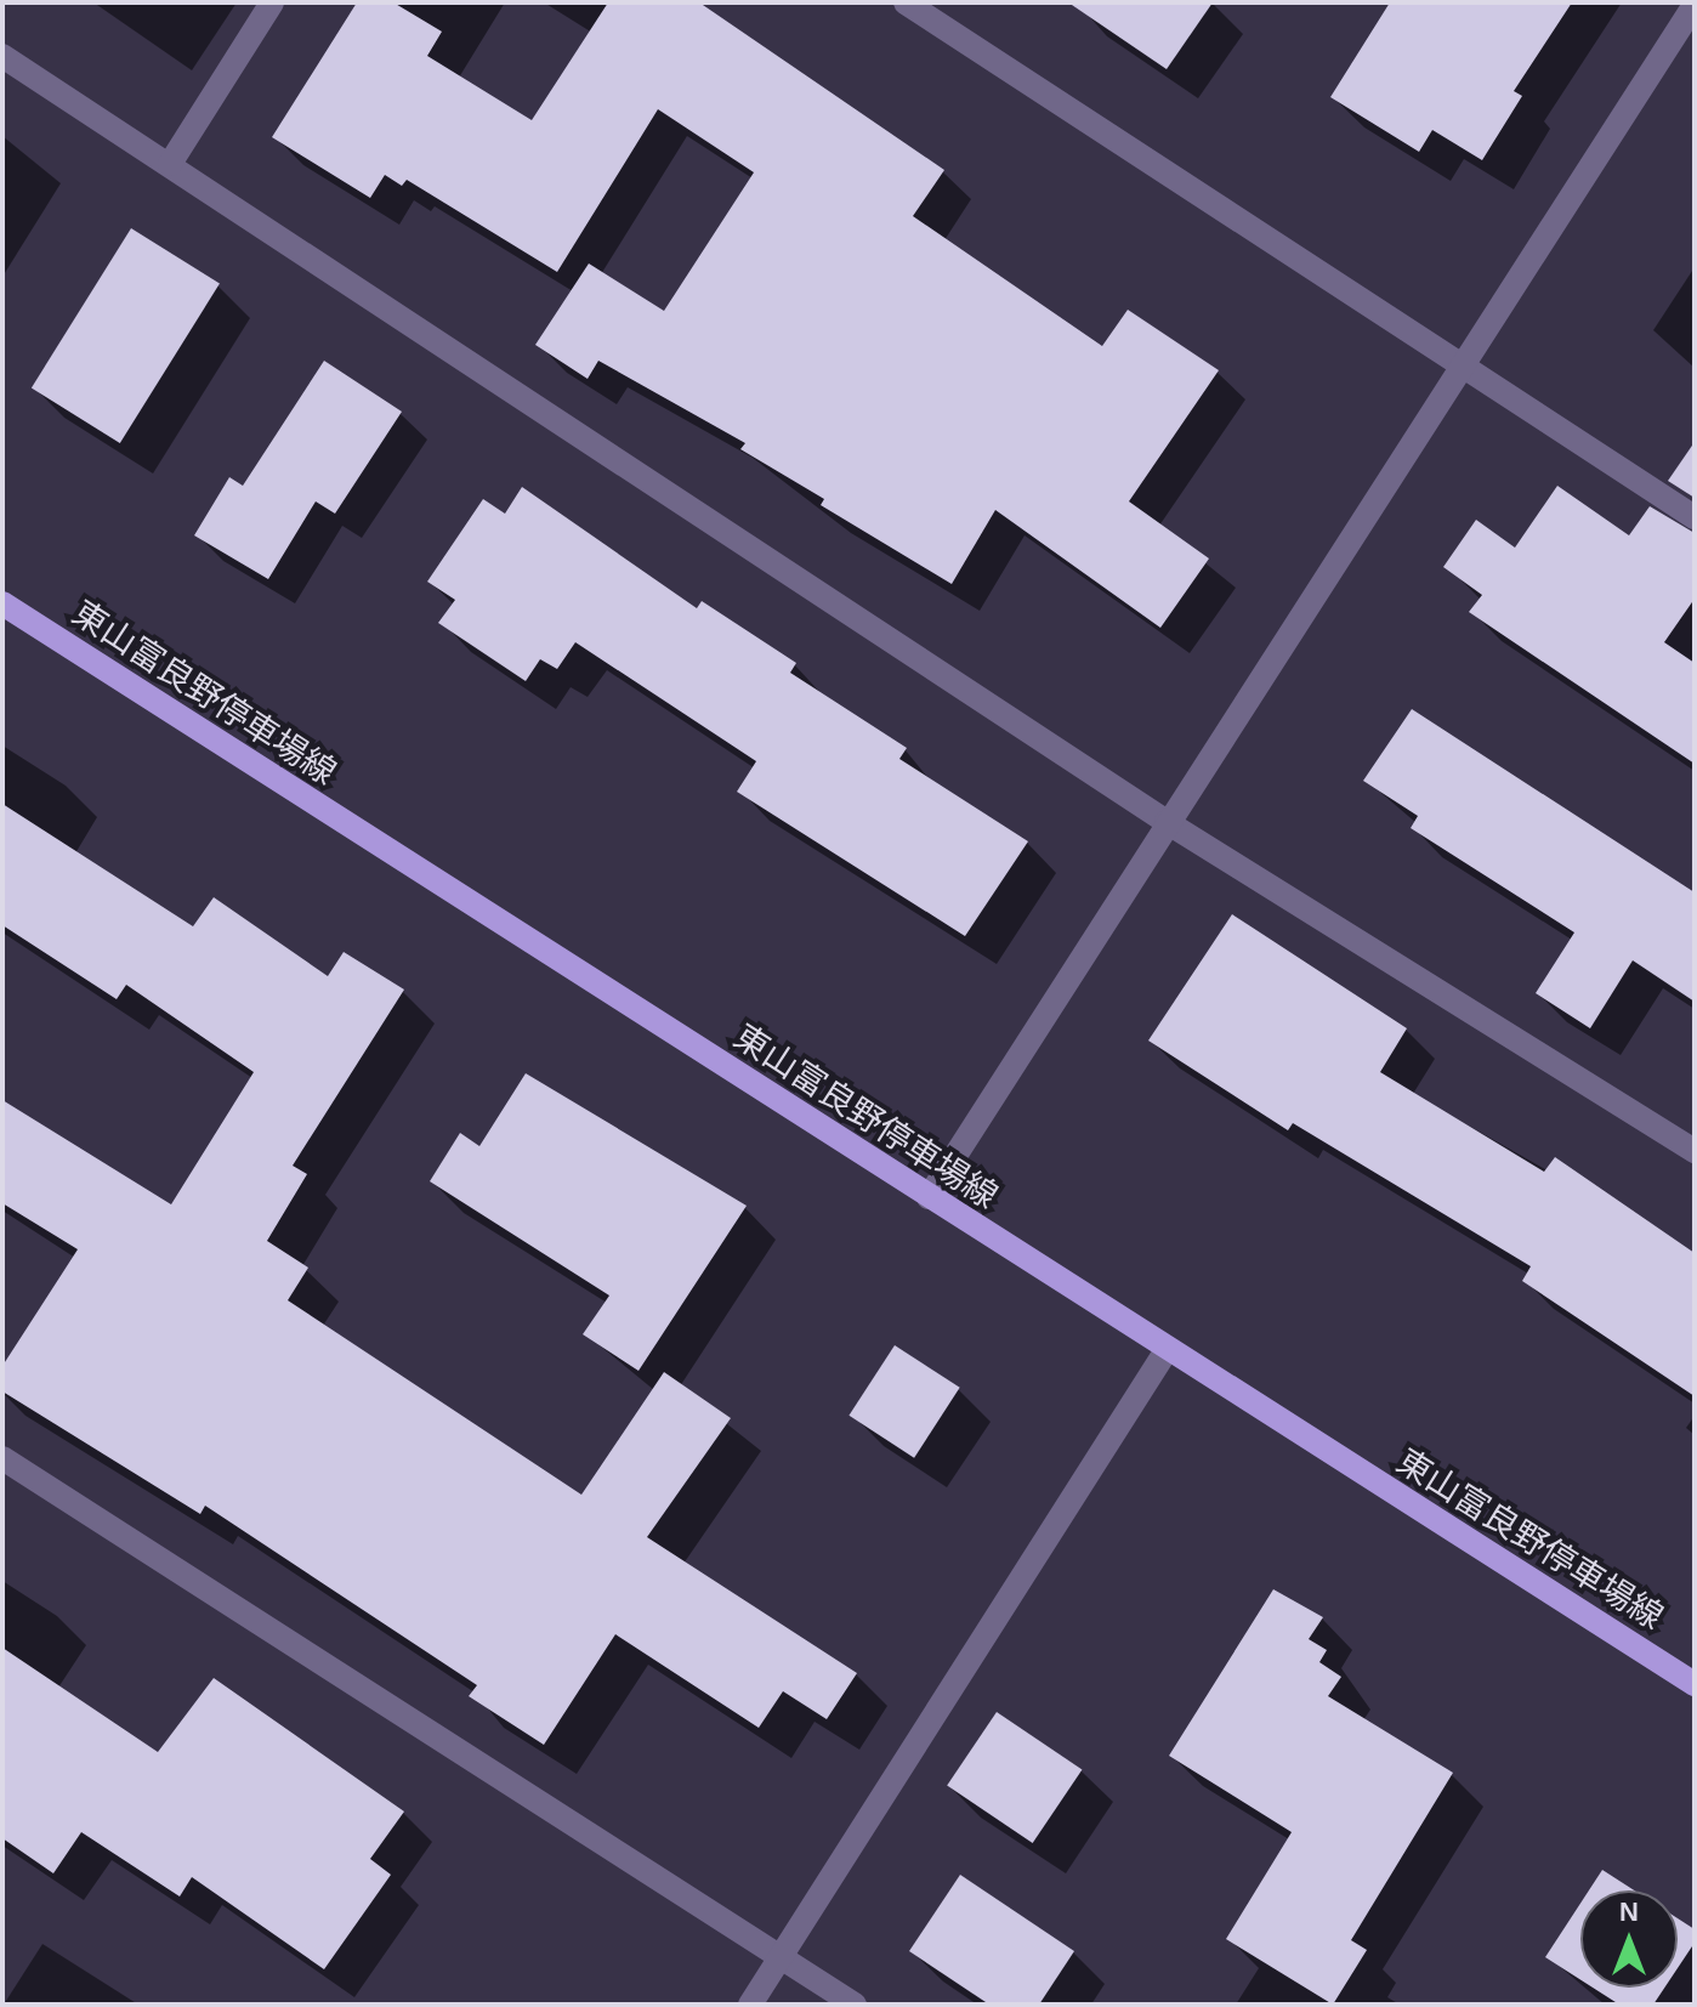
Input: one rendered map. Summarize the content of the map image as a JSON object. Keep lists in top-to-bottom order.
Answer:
{
  "streets": {
    "main road": ["東山富良野停車場線"]
  },
  "north": "top"
}
